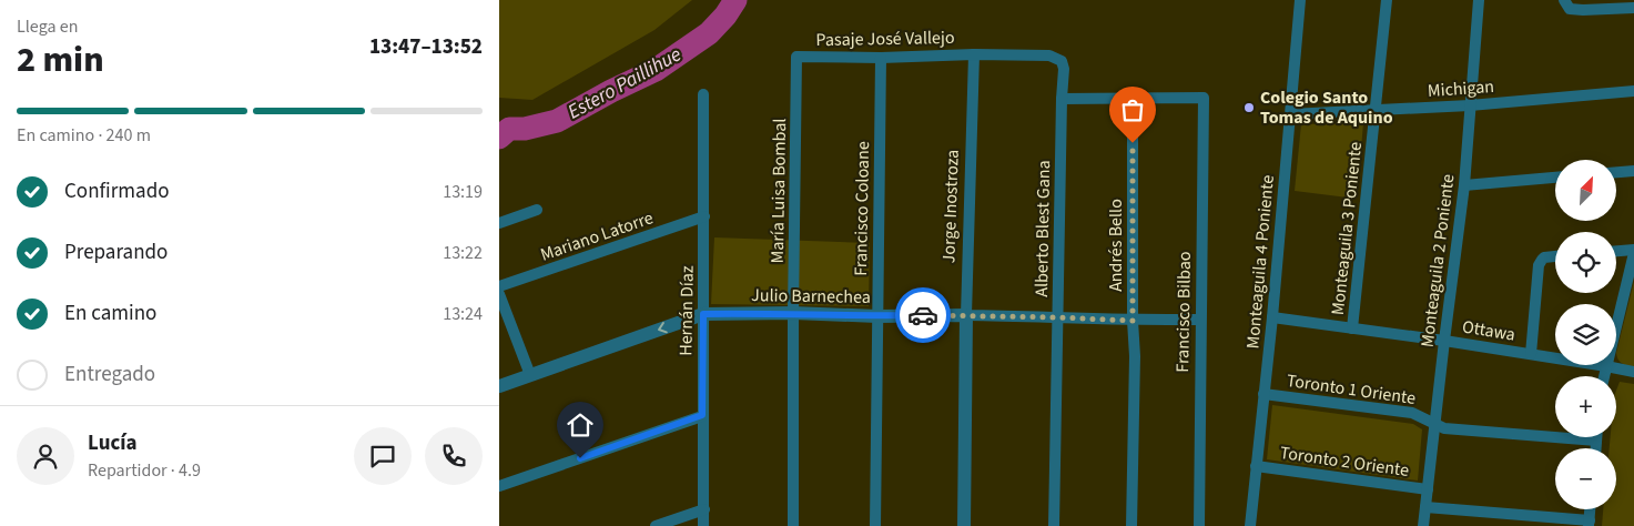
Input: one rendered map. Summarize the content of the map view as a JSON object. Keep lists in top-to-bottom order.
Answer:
{
  "streets": {
    "street": [
      "Pasaje José Vallejo",
      "Michigan",
      "María Luisa Bombal",
      "Jorge Inostroza",
      "Francisco Coloane",
      "Alberto Blest Gana",
      "Monteaguila 3 Poniente",
      "Mariano Latorre",
      "Andrés Bello",
      "Monteaguila 2 Poniente",
      "Monteaguila 4 Poniente",
      "Julio Barnechea",
      "Hernán Díaz",
      "Francisco Bilbao",
      "Ottawa",
      "Toronto 1 Oriente",
      "Toronto 2 Oriente"
    ]
  },
  "crossings": [
    ["Pasaje José Vallejo", "María Luisa Bombal"],
    ["Pasaje José Vallejo", "Jorge Inostroza"],
    ["Pasaje José Vallejo", "Francisco Coloane"],
    ["Pasaje José Vallejo", "Alberto Blest Gana"],
    ["Michigan", "Monteaguila 3 Poniente"],
    ["Michigan", "Monteaguila 2 Poniente"],
    ["Michigan", "Monteaguila 4 Poniente"],
    ["María Luisa Bombal", "Julio Barnechea"],
    ["Jorge Inostroza", "Julio Barnechea"],
    ["Francisco Coloane", "Julio Barnechea"],
    ["Alberto Blest Gana", "Julio Barnechea"],
    ["Monteaguila 3 Poniente", "Ottawa"],
    ["Mariano Latorre", "Hernán Díaz"],
    ["Andrés Bello", "Julio Barnechea"],
    ["Andrés Bello", "Francisco Bilbao"],
    ["Monteaguila 2 Poniente", "Ottawa"],
    ["Monteaguila 2 Poniente", "Toronto 1 Oriente"],
    ["Monteaguila 2 Poniente", "Toronto 2 Oriente"],
    ["Monteaguila 4 Poniente", "Ottawa"],
    ["Monteaguila 4 Poniente", "Toronto 1 Oriente"],
    ["Monteaguila 4 Poniente", "Toronto 2 Oriente"],
    ["Julio Barnechea", "Hernán Díaz"],
    ["Julio Barnechea", "Francisco Bilbao"]
  ],
  "water": ["Estero Paillihue"],
  "places": ["Colegio Santo Tomas de Aquino"],
  "north": "top right",
  "page": {
    "heading": ["2 min", "Llega en", "13:47–13:52"],
    "panel": ["Lucía", "Repartidor · 4.9"],
    "bar": "En camino · 240 m",
    "map_buttons": ["+", "−"],
    "list": [
      ["Confirmado", "13:19"],
      ["Preparando", "13:22"],
      ["En camino", "13:24"],
      "Entregado"
    ]
  }
}
